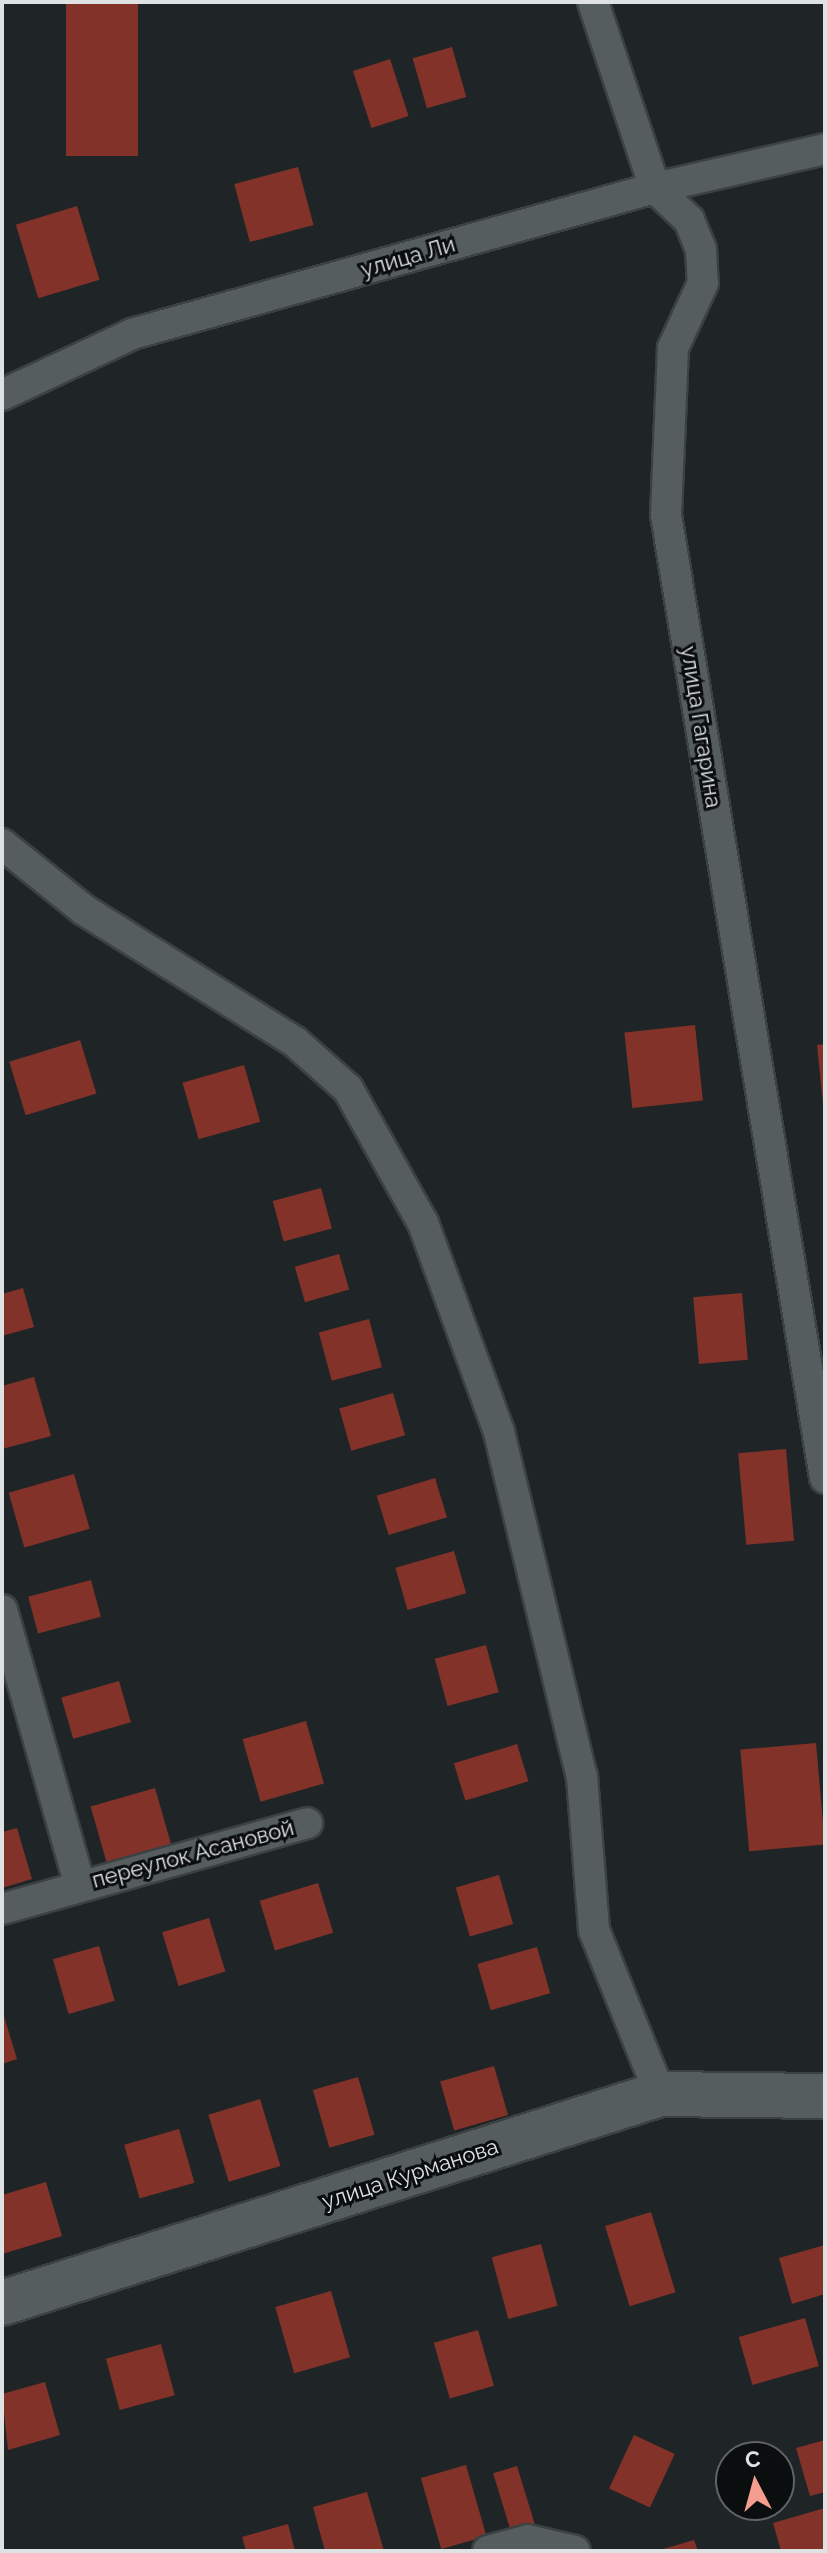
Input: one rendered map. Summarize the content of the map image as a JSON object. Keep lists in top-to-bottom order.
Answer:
{
  "streets": {
    "street": [
      "улица Ли",
      "улица Гагарина",
      "переулок Асановой",
      "улица Курманова"
    ]
  },
  "crossings": [
    ["улица Ли", "улица Гагарина"]
  ],
  "north": "top"
}
